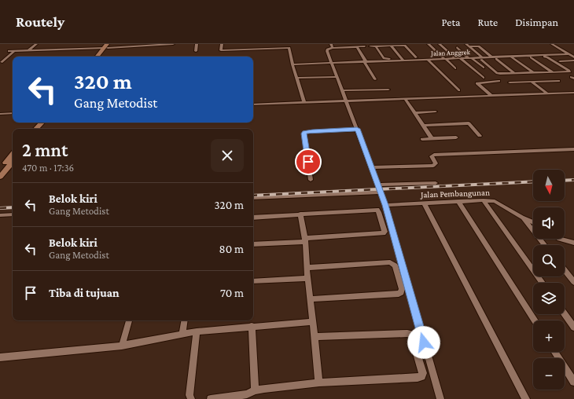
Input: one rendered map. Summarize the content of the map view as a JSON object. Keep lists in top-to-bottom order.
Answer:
{
  "streets": {
    "street": ["Jalan Anggrek", "Jalan Pembangunan"]
  },
  "north": "bottom",
  "page": {
    "header": "Routely",
    "nav": ["Peta", "Rute", "Disimpan"],
    "turn": ["320 m", "Gang Metodist"],
    "heading": ["2 mnt", "470 m · 17:36"],
    "map_buttons": ["+", "−"],
    "list": [
      {
        "name": "Belok kiri",
        "note": "Gang Metodist",
        "value": "320 m"
      },
      {
        "name": "Belok kiri",
        "note": "Gang Metodist",
        "value": "80 m"
      },
      {
        "name": "Tiba di tujuan",
        "value": "70 m"
      }
    ]
  }
}
